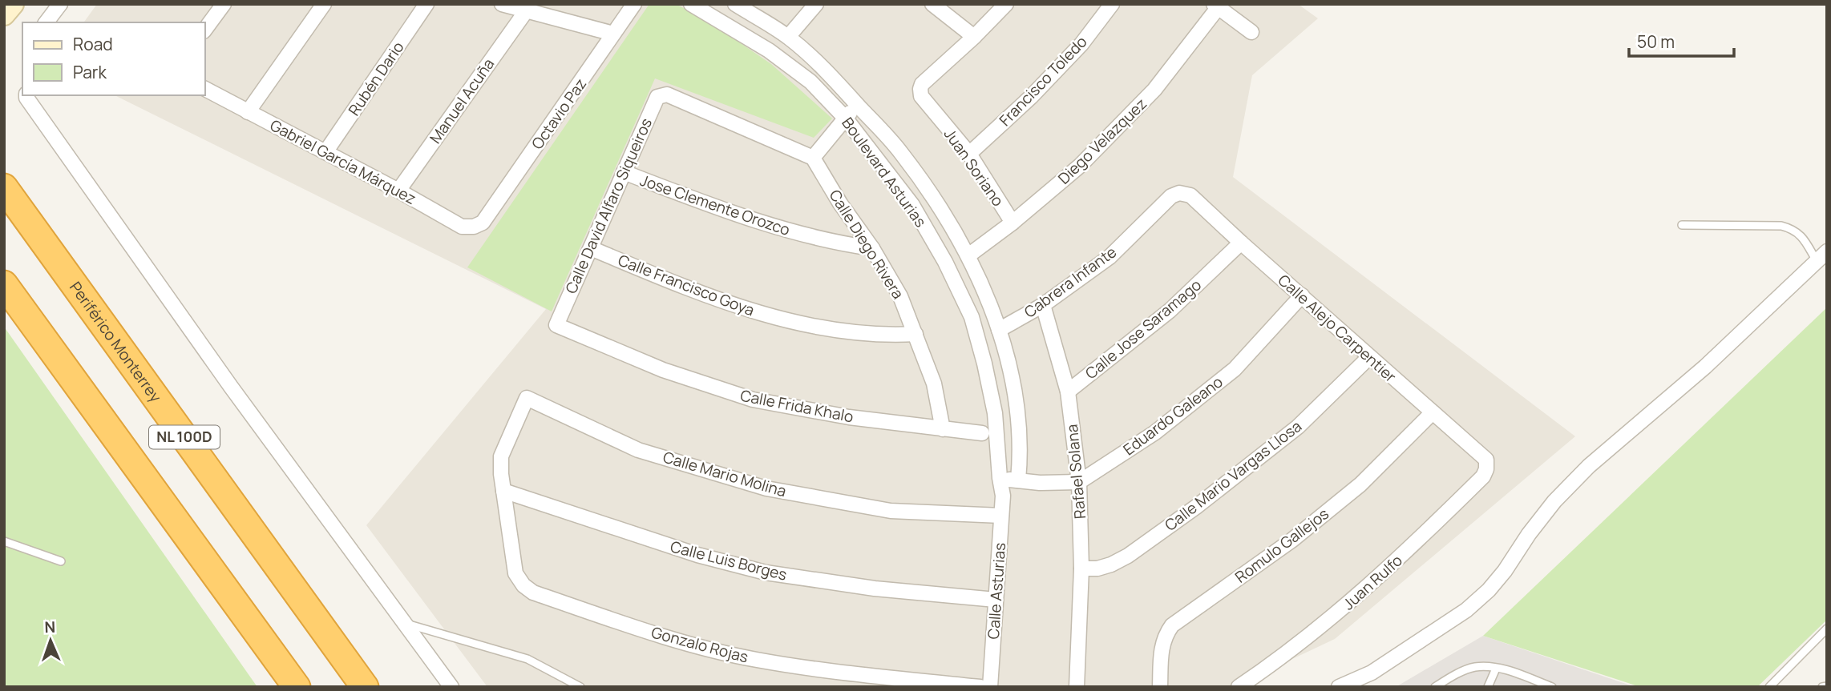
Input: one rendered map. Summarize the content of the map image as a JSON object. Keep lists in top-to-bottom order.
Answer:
{
  "streets": {
    "highway": ["Periférico Monterrey", "NL 100D"],
    "street": [
      "Rubén Dario",
      "Francisco Toledo",
      "Manuel Acuña",
      "Octavio Paz",
      "Diego Velazquez",
      "Gabriel García Márquez",
      "Juan Soriano",
      "Boulevard Asturias",
      "Jose Clemente Orozco",
      "Calle David Alfaro Siqueiros",
      "Calle Diego Rivera",
      "Cabrera Infante",
      "Calle Francisco Goya",
      "Calle Alejo Carpentier",
      "Calle Jose Saramago",
      "Calle Frida Khalo",
      "Eduardo Galeano",
      "Rafael Solana",
      "Calle Mario Molina",
      "Calle Mario Vargas Llosa",
      "Romulo Gallejos",
      "Calle Luis Borges",
      "Juan Rulfo",
      "Calle Asturias",
      "Gonzalo Rojas"
    ]
  },
  "crossings": [
    ["Rubén Dario", "Gabriel García Márquez"],
    ["Francisco Toledo", "Juan Soriano"],
    ["Manuel Acuña", "Gabriel García Márquez"],
    ["Octavio Paz", "Gabriel García Márquez"],
    ["Diego Velazquez", "Juan Soriano"],
    ["Diego Velazquez", "Boulevard Asturias"],
    ["Boulevard Asturias", "Cabrera Infante"],
    ["Boulevard Asturias", "Calle Asturias"],
    ["Jose Clemente Orozco", "Calle David Alfaro Siqueiros"],
    ["Jose Clemente Orozco", "Calle Diego Rivera"],
    ["Calle David Alfaro Siqueiros", "Calle Diego Rivera"],
    ["Calle David Alfaro Siqueiros", "Calle Francisco Goya"],
    ["Calle David Alfaro Siqueiros", "Calle Frida Khalo"],
    ["Calle Diego Rivera", "Calle Francisco Goya"],
    ["Calle Diego Rivera", "Calle Frida Khalo"],
    ["Cabrera Infante", "Calle Alejo Carpentier"],
    ["Cabrera Infante", "Rafael Solana"],
    ["Calle Alejo Carpentier", "Calle Jose Saramago"],
    ["Calle Alejo Carpentier", "Eduardo Galeano"],
    ["Calle Alejo Carpentier", "Calle Mario Vargas Llosa"],
    ["Calle Alejo Carpentier", "Romulo Gallejos"],
    ["Calle Alejo Carpentier", "Juan Rulfo"],
    ["Calle Jose Saramago", "Rafael Solana"],
    ["Eduardo Galeano", "Rafael Solana"],
    ["Rafael Solana", "Calle Mario Vargas Llosa"],
    ["Calle Mario Molina", "Calle Asturias"],
    ["Calle Mario Molina", "Gonzalo Rojas"],
    ["Calle Luis Borges", "Calle Asturias"],
    ["Calle Luis Borges", "Gonzalo Rojas"]
  ],
  "legend": ["Road", "Park"],
  "scale_bar": "50 m",
  "north": "top"
}
